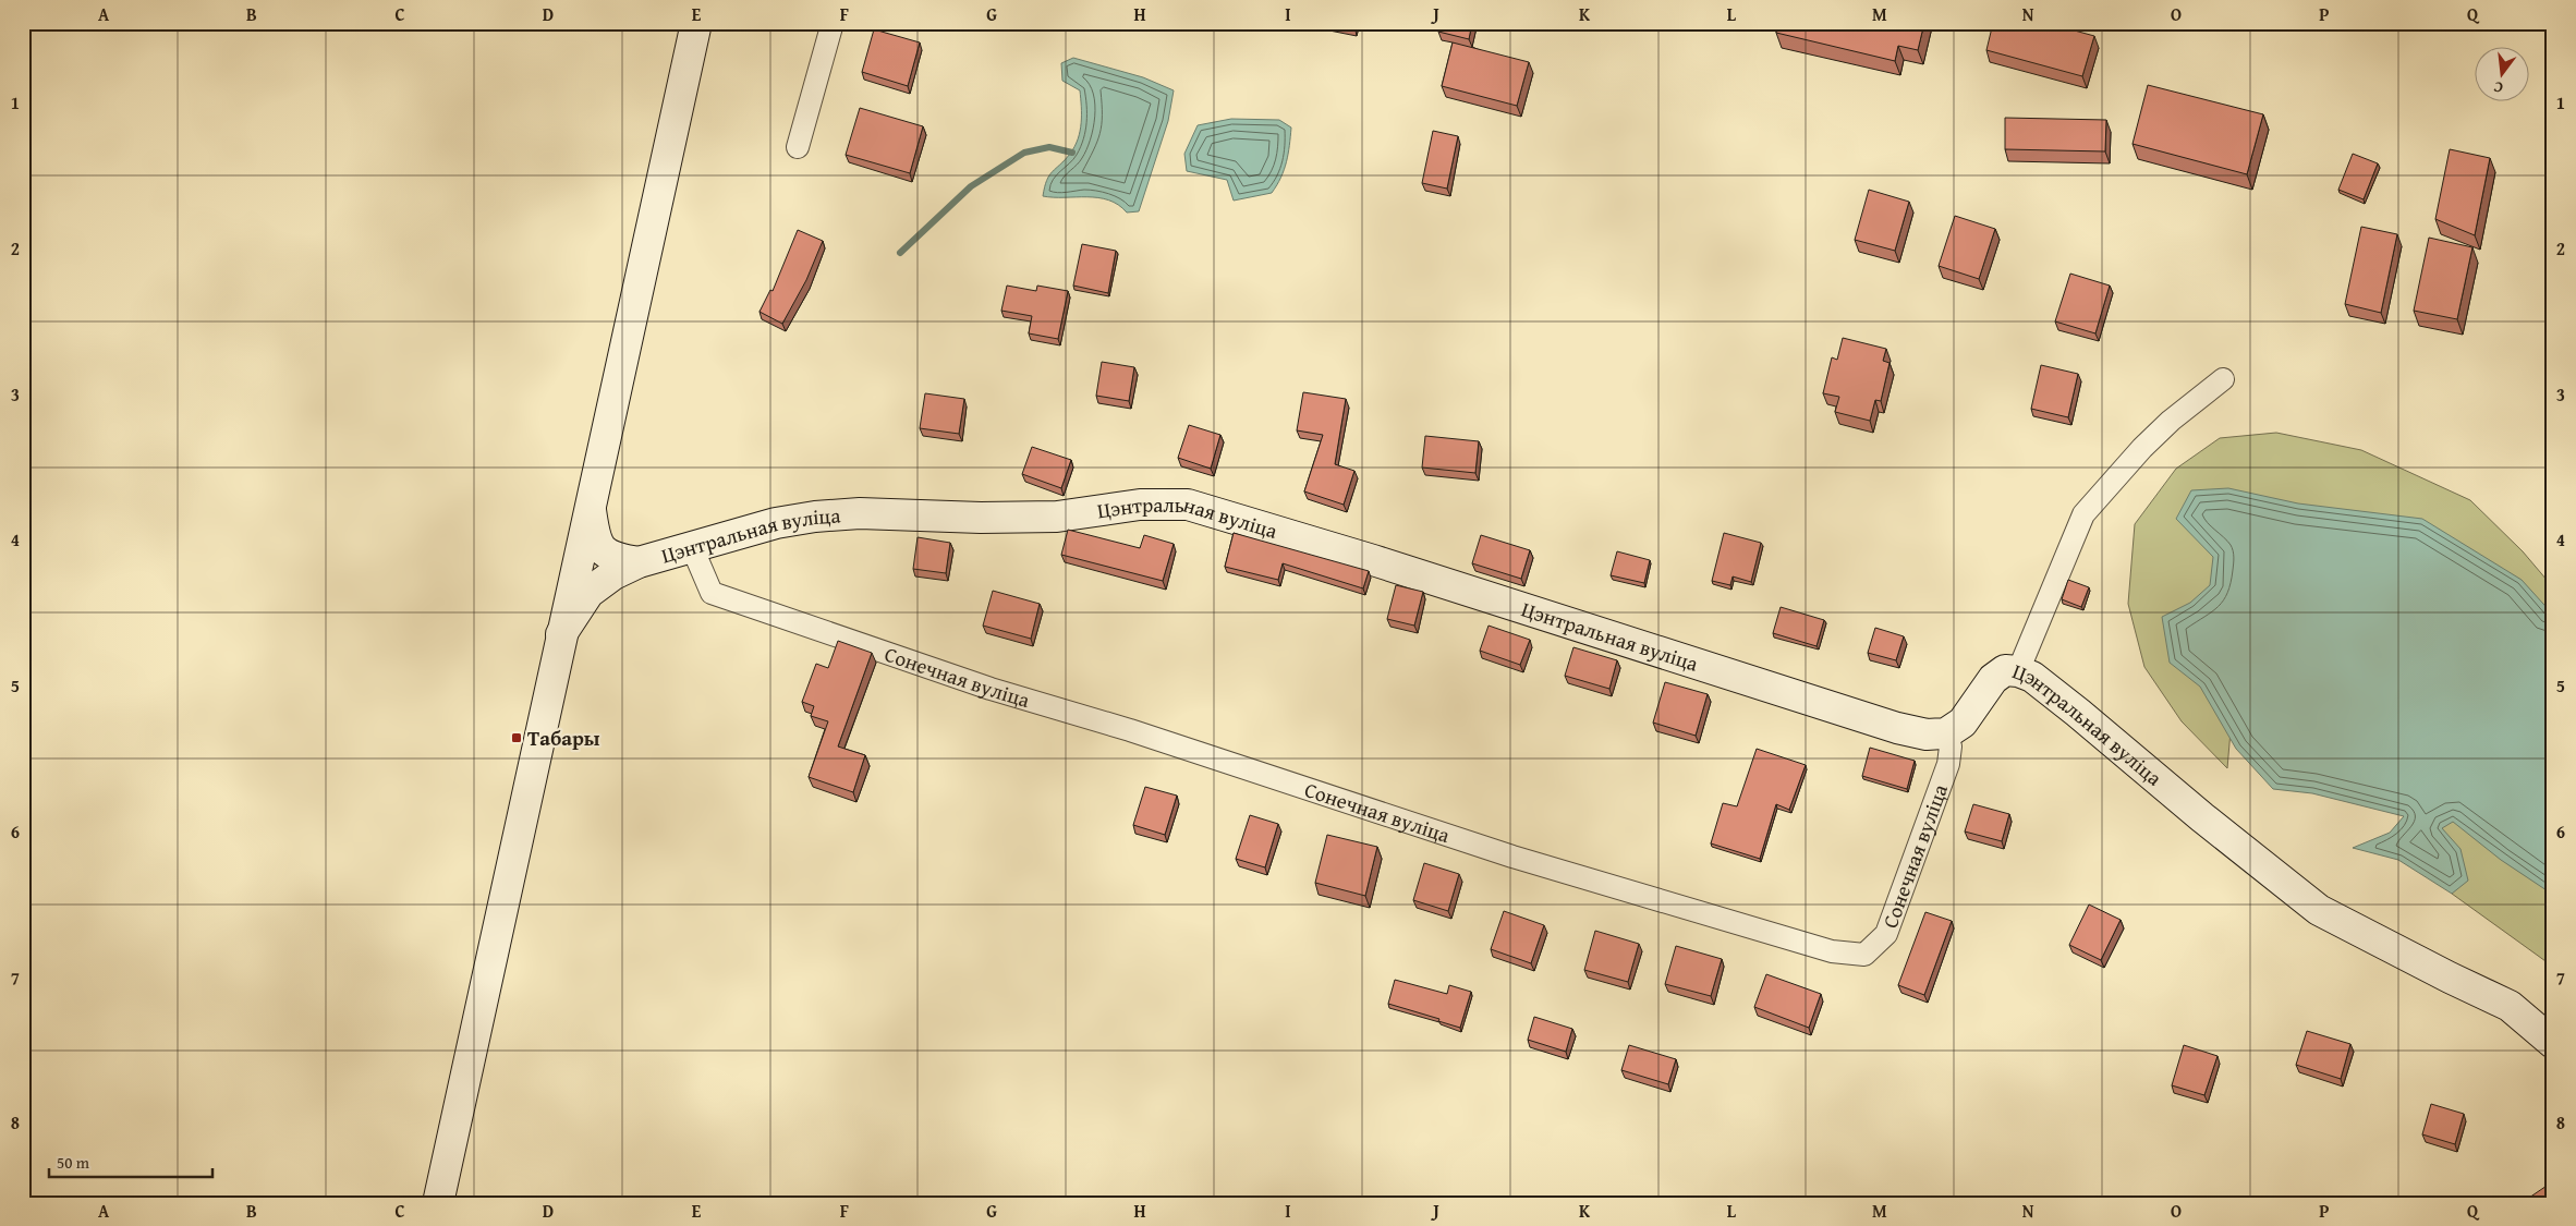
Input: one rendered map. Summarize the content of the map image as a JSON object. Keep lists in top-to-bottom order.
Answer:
{
  "streets": {
    "street": ["Цэнтральная вуліца", "Сонечная вуліца"]
  },
  "crossings": [
    ["Цэнтральная вуліца", "Сонечная вуліца"]
  ],
  "places": {
    "transit": ["Табары"]
  },
  "scale_bar": "50 m",
  "north": "bottom",
  "grid": {
    "columns": [
      "A",
      "B",
      "C",
      "D",
      "E",
      "F",
      "G",
      "H",
      "I",
      "J",
      "K",
      "L",
      "M",
      "N",
      "O",
      "P",
      "Q"
    ],
    "rows": [
      "1",
      "2",
      "3",
      "4",
      "5",
      "6",
      "7",
      "8"
    ]
  }
}
